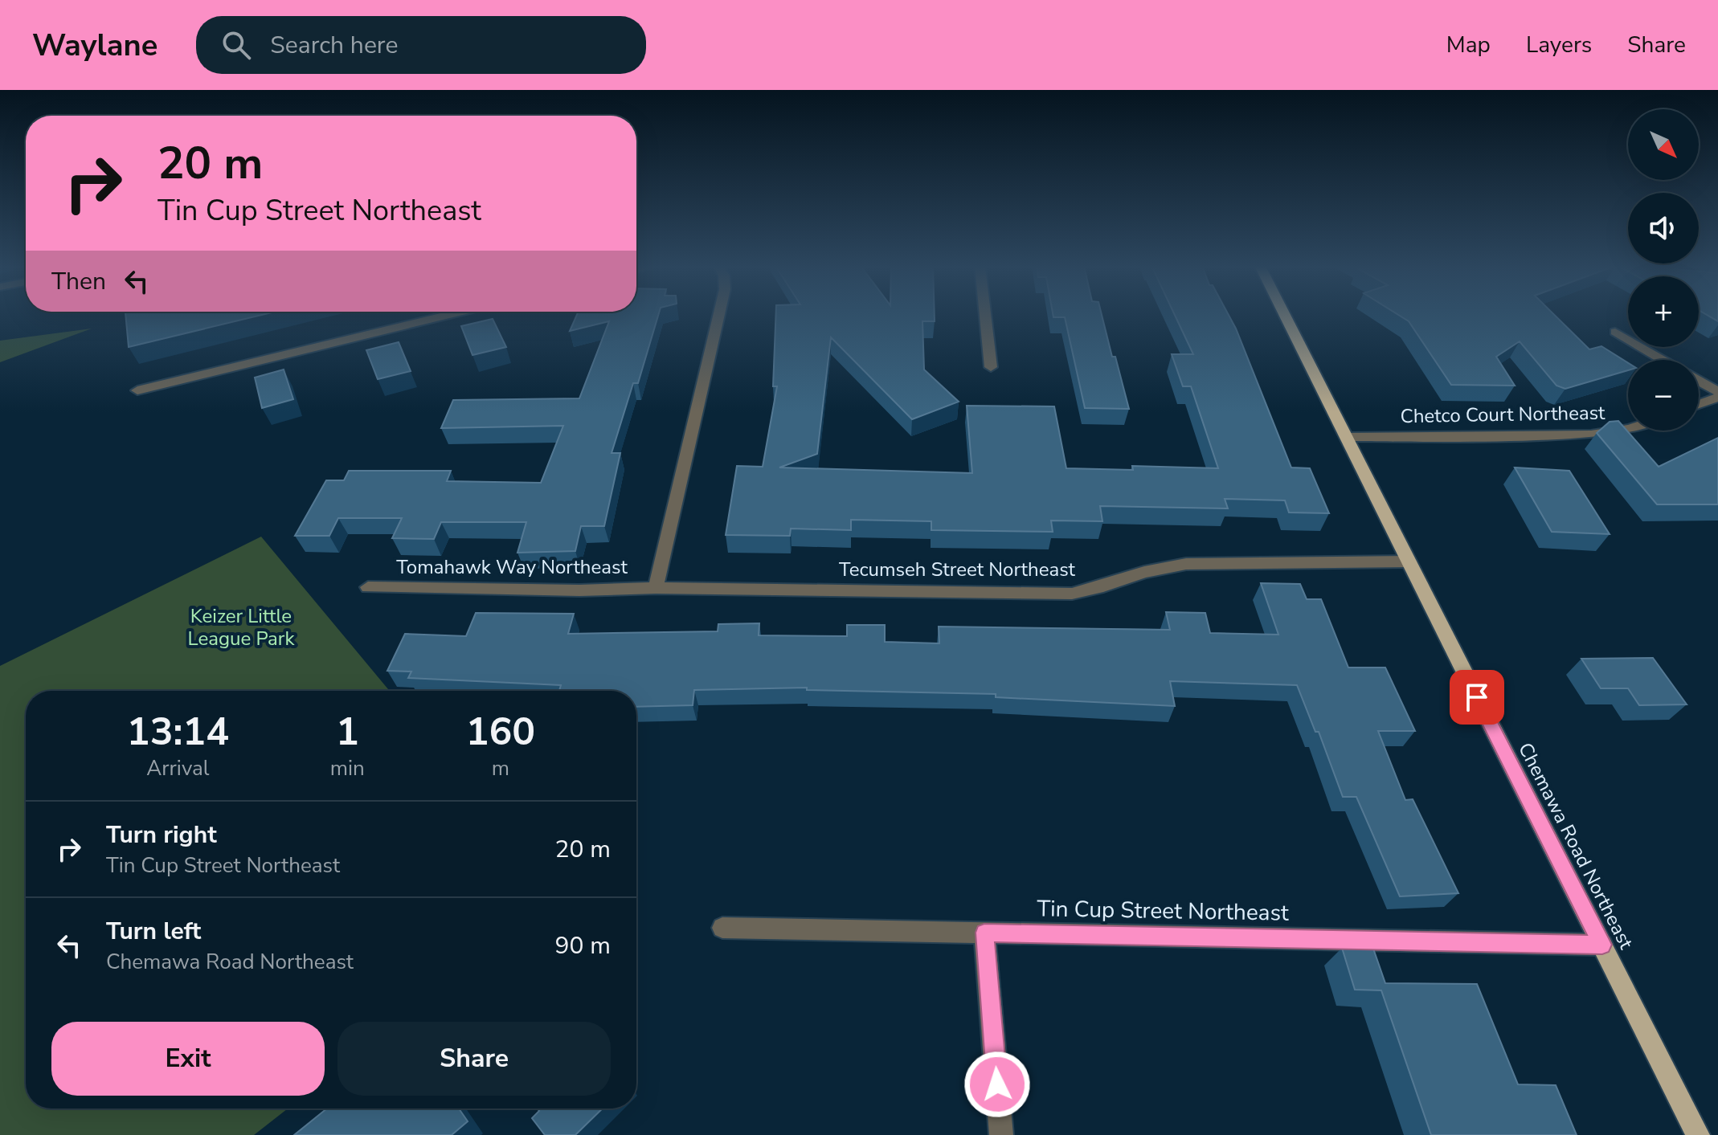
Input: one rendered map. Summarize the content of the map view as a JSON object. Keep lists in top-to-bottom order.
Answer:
{
  "streets": {
    "main road": ["Chemawa Road Northeast"],
    "street": [
      "Chetco Court Northeast",
      "Tomahawk Way Northeast",
      "Tecumseh Street Northeast",
      "Tin Cup Street Northeast"
    ]
  },
  "crossings": [
    ["Chetco Court Northeast", "Chemawa Road Northeast"],
    ["Tomahawk Way Northeast", "Tecumseh Street Northeast"],
    ["Tecumseh Street Northeast", "Chemawa Road Northeast"],
    ["Chemawa Road Northeast", "Tin Cup Street Northeast"]
  ],
  "parks": ["Keizer Little League Park"],
  "north": "bottom right",
  "page": {
    "header": "Waylane",
    "search": "Search here",
    "nav": ["Map", "Layers", "Share"],
    "map_buttons": ["+", "−"],
    "turn": ["20 m", "Tin Cup Street Northeast"],
    "then": "Then",
    "eta": [
      "13:14",
      "Arrival",
      "1",
      "min",
      "160",
      "m"
    ],
    "list": [
      {
        "name": "Turn right",
        "note": "Tin Cup Street Northeast",
        "value": "20 m"
      },
      {
        "name": "Turn left",
        "note": "Chemawa Road Northeast",
        "value": "90 m"
      }
    ],
    "buttons": ["Exit", "Share"]
  }
}
